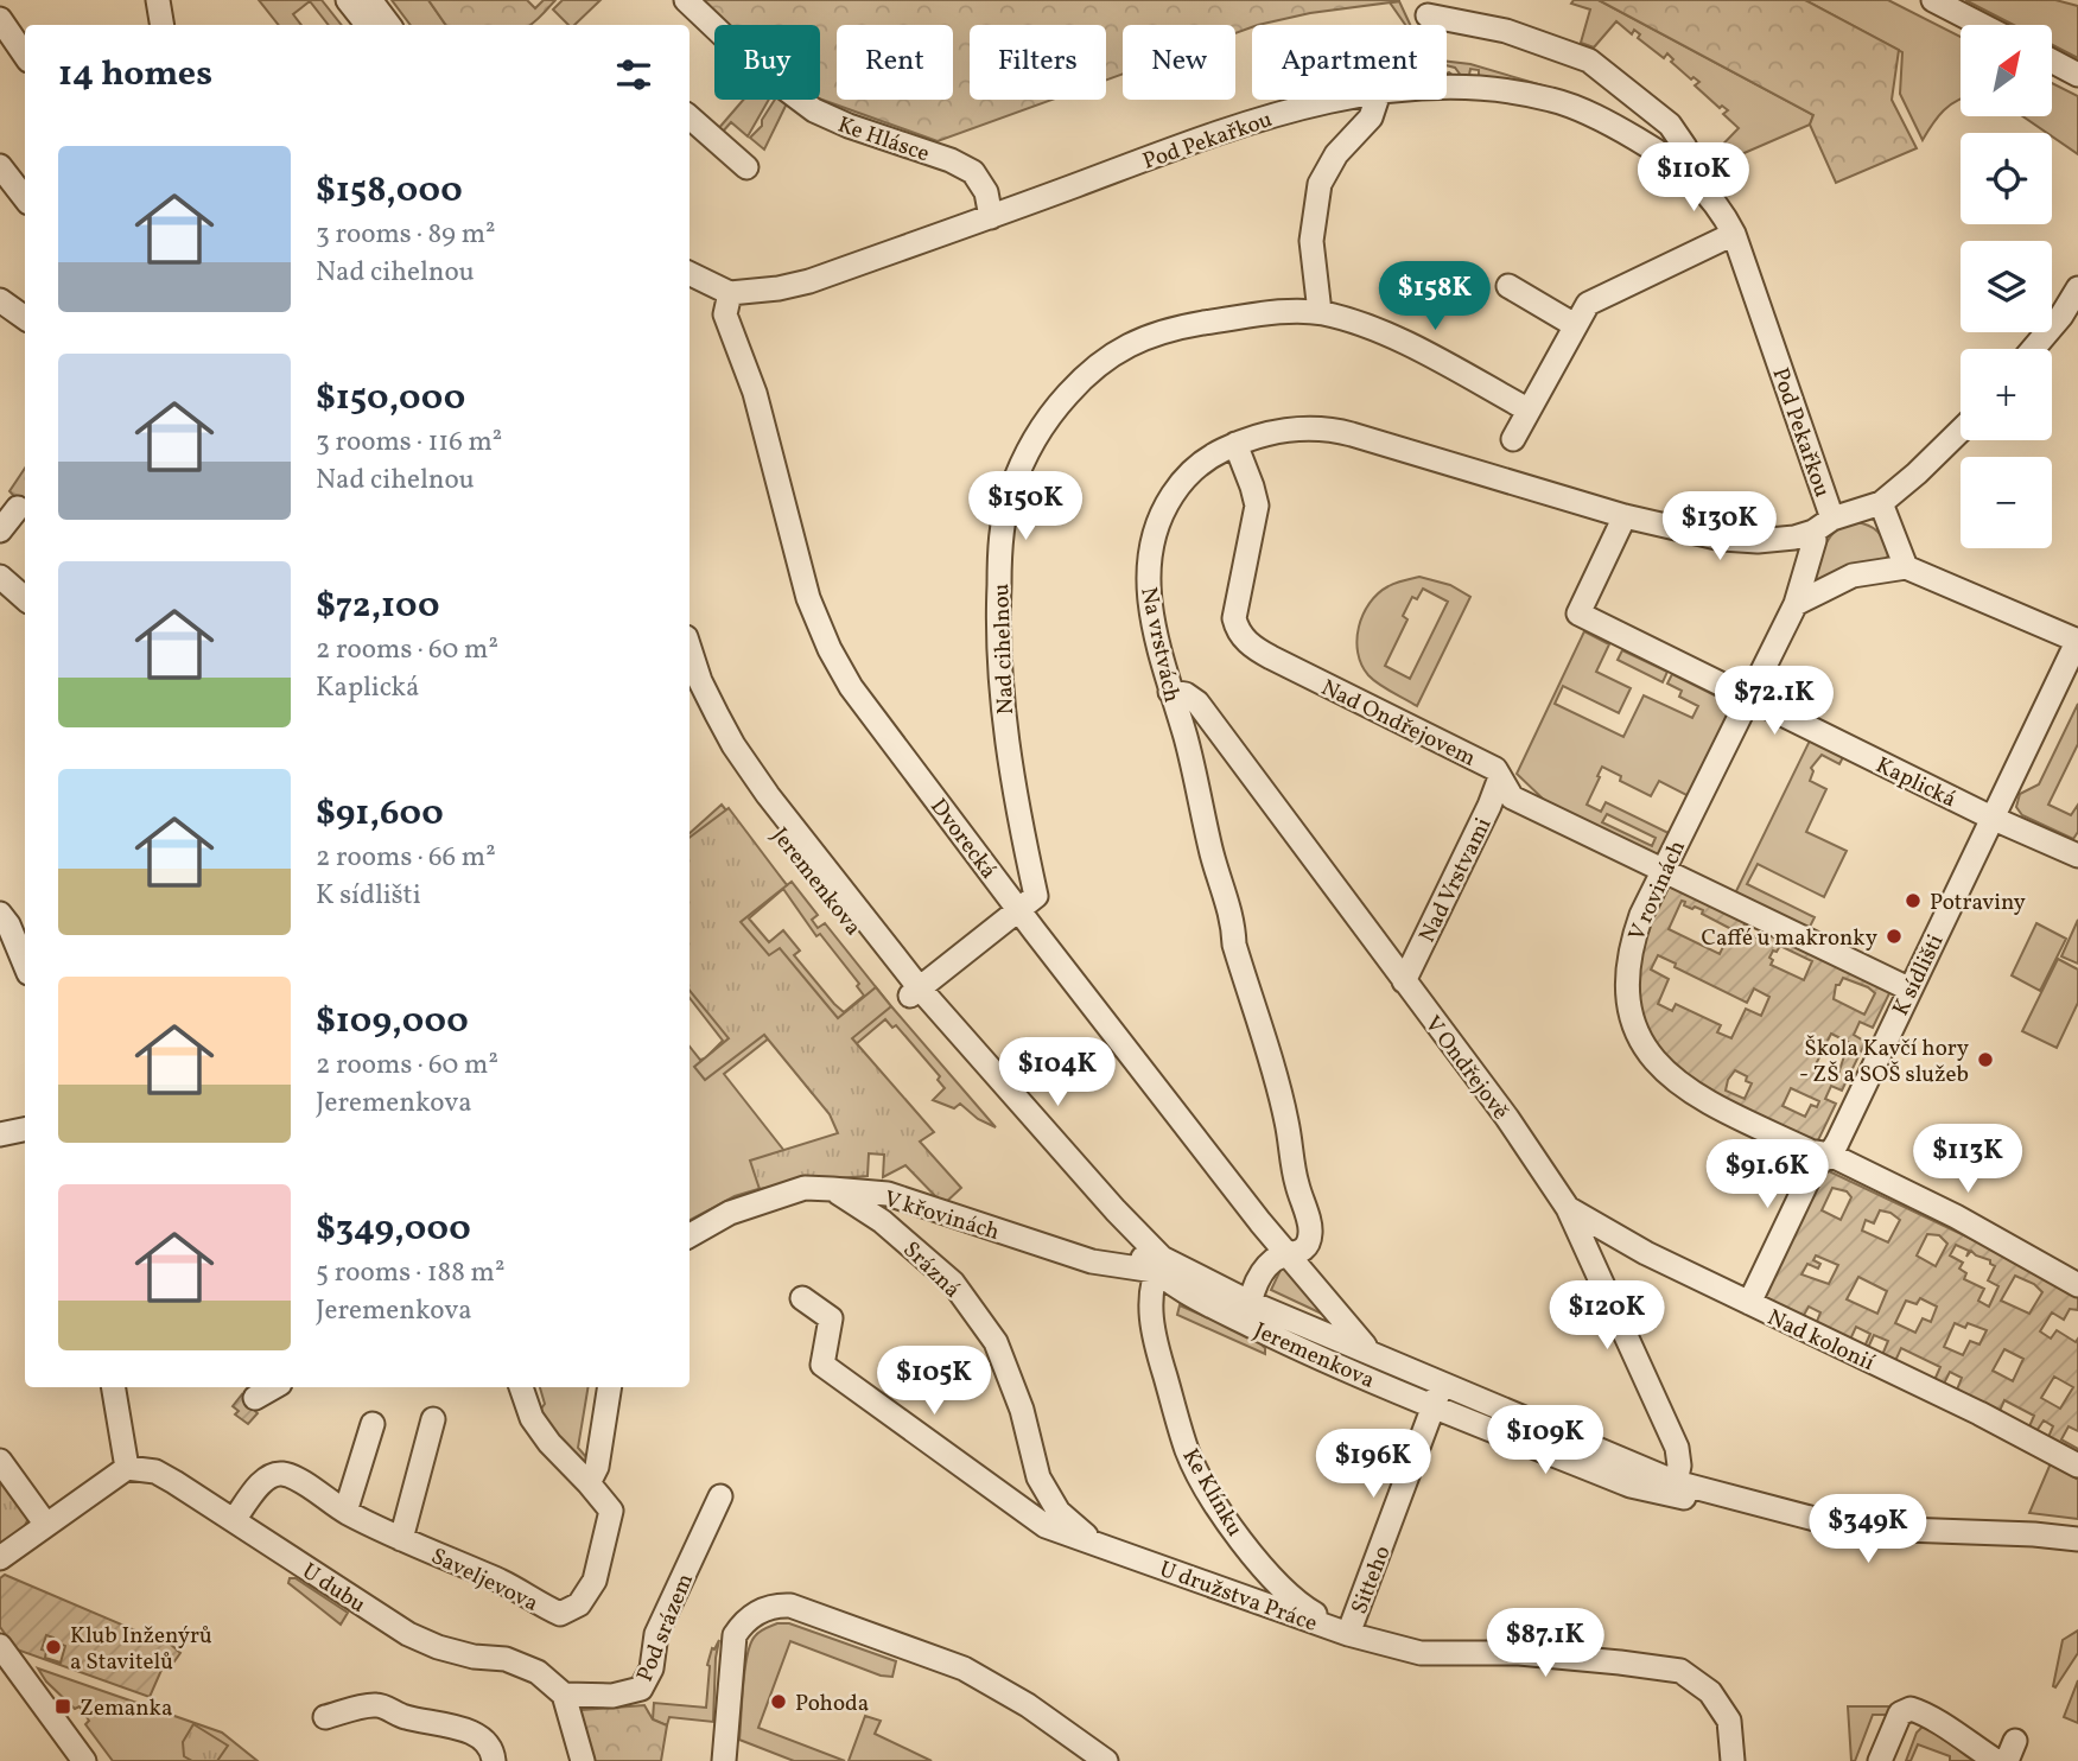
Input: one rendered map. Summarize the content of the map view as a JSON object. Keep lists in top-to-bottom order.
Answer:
{
  "streets": {
    "street": [
      "Ke Hlásce",
      "Pod Pekařkou",
      "Na vrstvách",
      "Nad cihelnou",
      "Nad Ondřejovem",
      "Kaplická",
      "Dvorecká",
      "Nad Vrstvami",
      "Jeremenkova",
      "V rovinách",
      "K sídlišti",
      "V Ondřejově",
      "V křovinách",
      "Srázná",
      "Nad kolonií",
      "Ke Klínku",
      "Saveljevova",
      "Sitteho",
      "U dubu",
      "U družstva Práce",
      "Pod srázem"
    ]
  },
  "crossings": [
    ["Ke Hlásce", "Pod Pekařkou"],
    ["Pod Pekařkou", "Na vrstvách"],
    ["Pod Pekařkou", "Dvorecká"],
    ["Pod Pekařkou", "V rovinách"],
    ["Na vrstvách", "Nad Ondřejovem"],
    ["Na vrstvách", "Kaplická"],
    ["Na vrstvách", "Dvorecká"],
    ["Na vrstvách", "Jeremenkova"],
    ["Na vrstvách", "V rovinách"],
    ["Na vrstvách", "V Ondřejově"],
    ["Nad cihelnou", "Dvorecká"],
    ["Nad Ondřejovem", "Nad Vrstvami"],
    ["Nad Ondřejovem", "V rovinách"],
    ["Nad Ondřejovem", "K sídlišti"],
    ["Kaplická", "V rovinách"],
    ["Kaplická", "K sídlišti"],
    ["Dvorecká", "Jeremenkova"],
    ["Nad Vrstvami", "V Ondřejově"],
    ["Jeremenkova", "V Ondřejově"],
    ["Jeremenkova", "V křovinách"],
    ["Jeremenkova", "Ke Klínku"],
    ["Jeremenkova", "Sitteho"],
    ["V rovinách", "K sídlišti"],
    ["K sídlišti", "Nad kolonií"],
    ["V Ondřejově", "Nad kolonií"],
    ["V křovinách", "Srázná"],
    ["V křovinách", "Ke Klínku"],
    ["Srázná", "U družstva Práce"],
    ["Ke Klínku", "Sitteho"],
    ["Ke Klínku", "U družstva Práce"],
    ["Saveljevova", "U dubu"],
    ["Sitteho", "U družstva Práce"],
    ["U dubu", "Pod srázem"]
  ],
  "places": {
    "other": [
      "Potraviny",
      "Caffé u makronky",
      "Škola Kavčí hory - ZŠ a SOŠ služeb",
      "Klub Inženýrů a Stavitelů",
      "Pohoda"
    ],
    "transit": ["Zemanka"]
  },
  "north": "top right",
  "page": {
    "map_buttons": ["+", "−"],
    "chip": [
      "Buy",
      "Rent",
      "Filters",
      "New",
      "Apartment"
    ],
    "heading": "14 homes",
    "list": [
      {
        "name": "$158,000",
        "note": "3 rooms · 89 m² · Nad cihelnou"
      },
      {
        "name": "$150,000",
        "note": "3 rooms · 116 m² · Nad cihelnou"
      },
      {
        "name": "$72,100",
        "note": "2 rooms · 60 m² · Kaplická"
      },
      {
        "name": "$91,600",
        "note": "2 rooms · 66 m² · K sídlišti"
      },
      {
        "name": "$109,000",
        "note": "2 rooms · 60 m² · Jeremenkova"
      },
      {
        "name": "$349,000",
        "note": "5 rooms · 188 m² · Jeremenkova"
      }
    ],
    "price": [
      "$110K",
      "$158K",
      "$150K",
      "$130K",
      "$72.1K",
      "$104K",
      "$113K",
      "$91.6K",
      "$120K",
      "$105K",
      "$109K",
      "$196K",
      "$349K",
      "$87.1K"
    ]
  }
}
